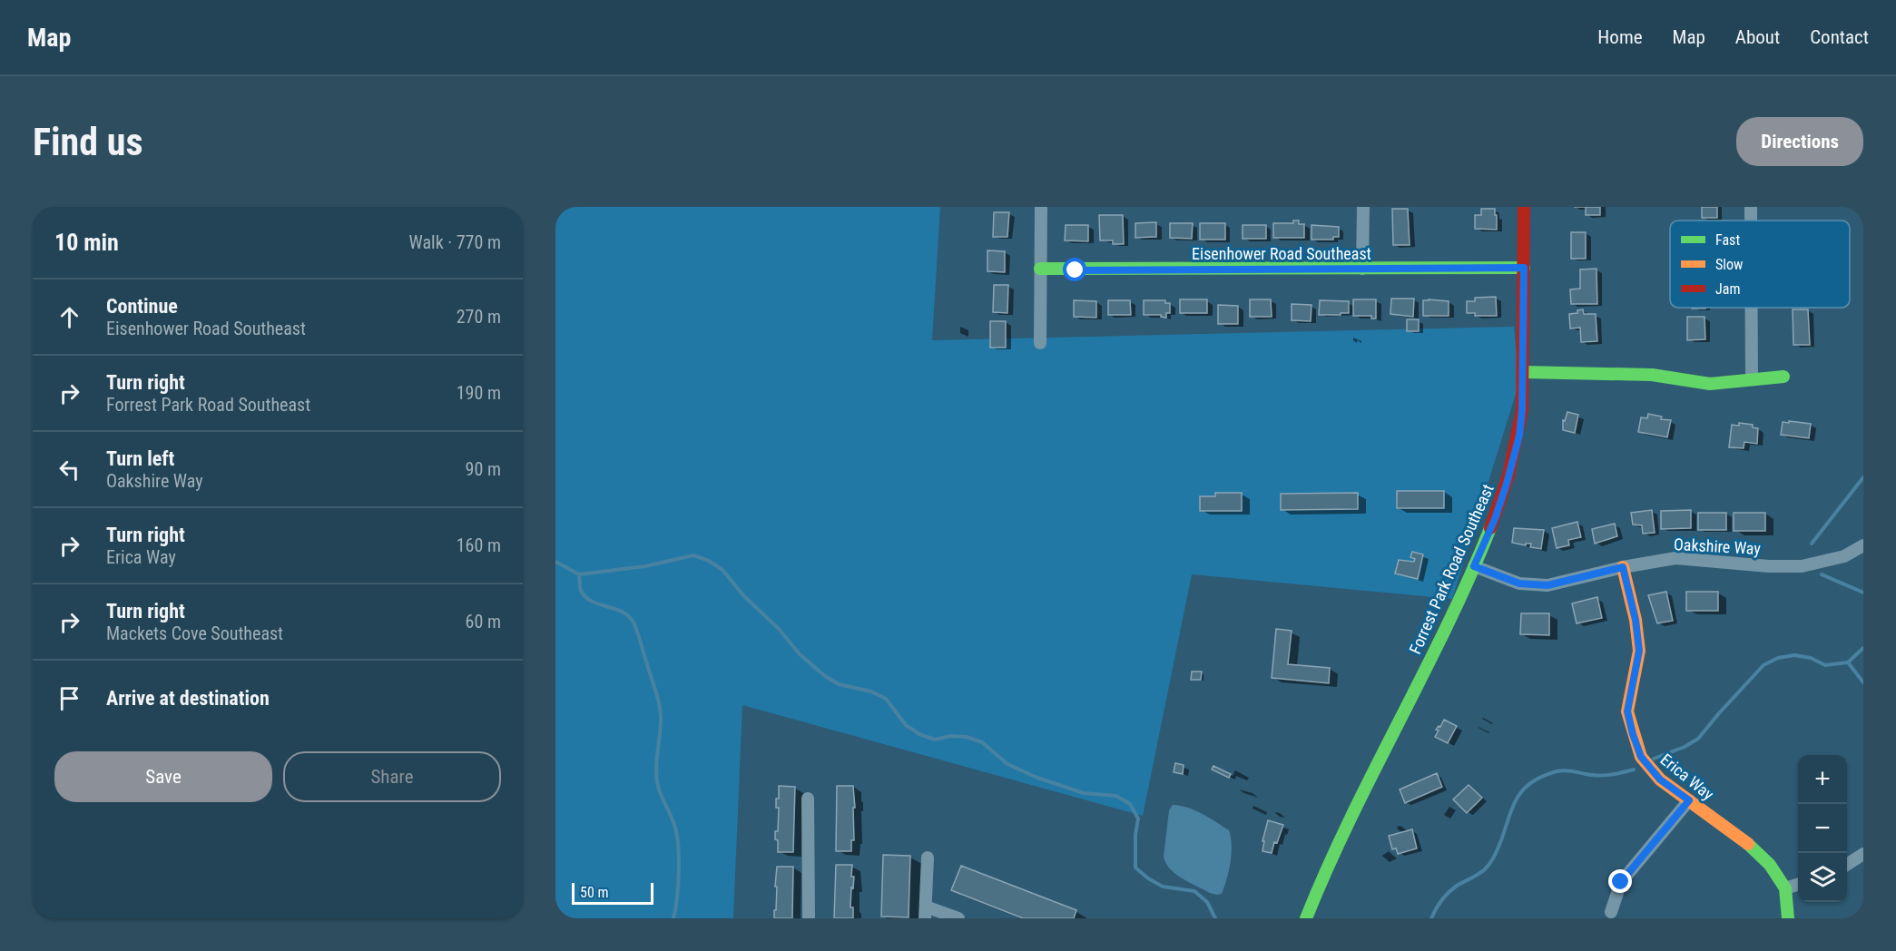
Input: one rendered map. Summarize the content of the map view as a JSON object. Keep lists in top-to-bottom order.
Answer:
{
  "streets": {
    "street": [
      "Eisenhower Road Southeast",
      "Oakshire Way",
      "Forrest Park Road Southeast",
      "Erica Way"
    ]
  },
  "crossings": [
    ["Eisenhower Road Southeast", "Forrest Park Road Southeast"],
    ["Oakshire Way", "Forrest Park Road Southeast"],
    ["Oakshire Way", "Erica Way"]
  ],
  "legend": ["Fast", "Slow", "Jam"],
  "scale_bar": "50 m",
  "page": {
    "header": "Map",
    "nav": [
      "Home",
      "Map",
      "About",
      "Contact"
    ],
    "buttons": [
      "Directions",
      ["Save", "Share"]
    ],
    "title": "Find us",
    "heading": ["10 min", "Walk · 770 m"],
    "list": [
      ["Continue", "Eisenhower Road Southeast", "270 m"],
      ["Turn right", "Forrest Park Road Southeast", "190 m"],
      ["Turn left", "Oakshire Way", "90 m"],
      ["Turn right", "Erica Way", "160 m"],
      ["Turn right", "Mackets Cove Southeast", "60 m"],
      "Arrive at destination"
    ],
    "map_buttons": ["+", "−"],
    "scale": "50 m"
  }
}
